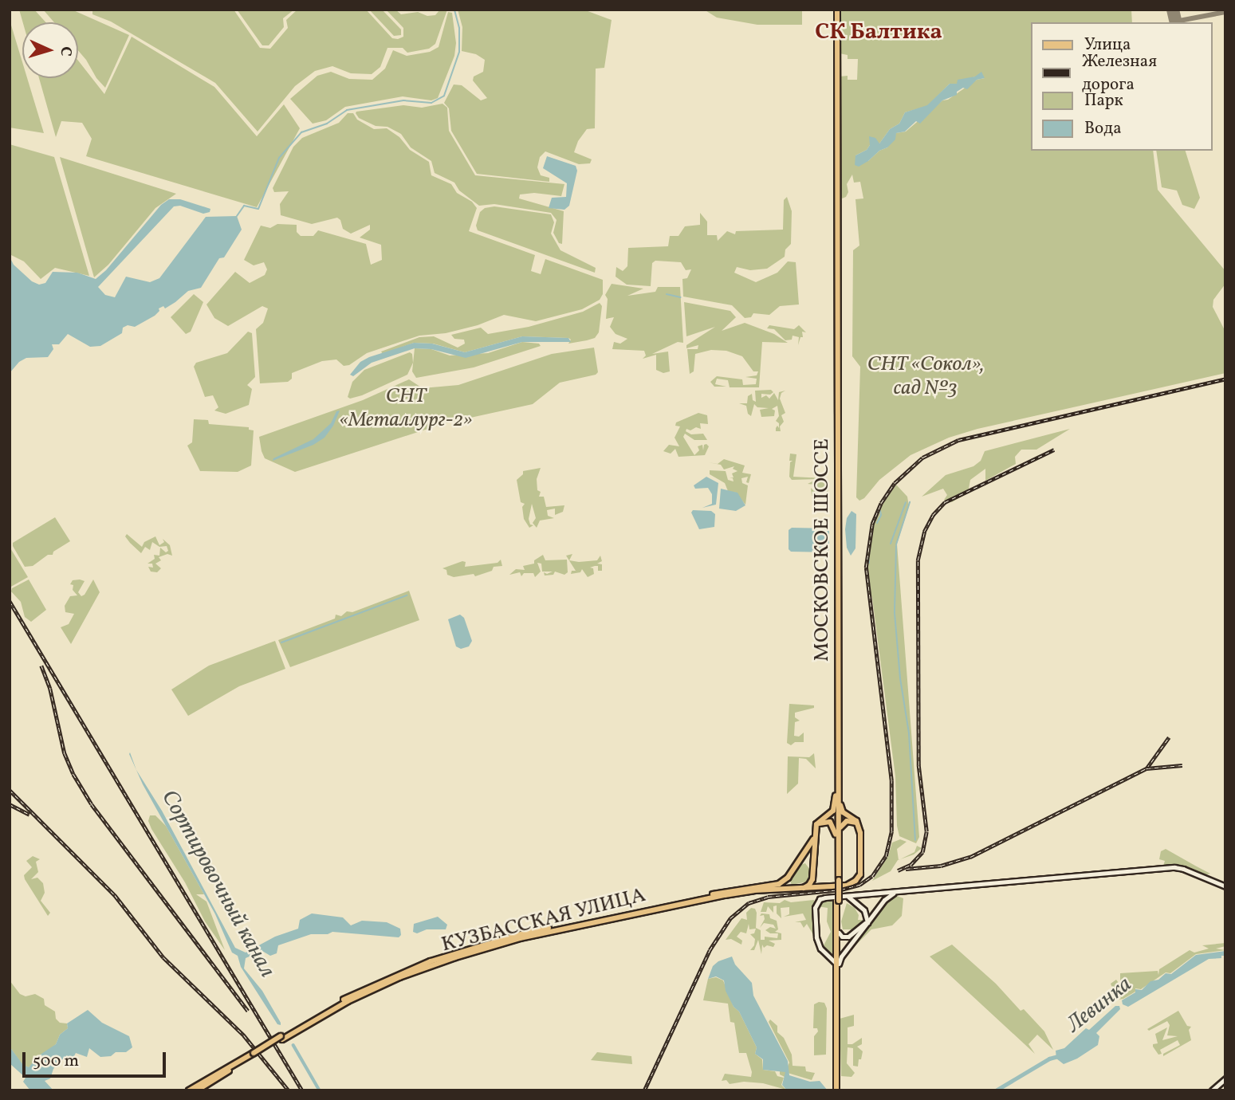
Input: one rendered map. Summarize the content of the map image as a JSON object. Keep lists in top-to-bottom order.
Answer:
{
  "streets": {
    "main road": ["МОСКОВСКОЕ ШОССЕ", "КУЗБАССКАЯ УЛИЦА"]
  },
  "districts": ["СК Балтика"],
  "water": ["Сортировочный канал", "Левинка"],
  "parks": ["СНТ «Сокол», сад №3", "СНТ «Металлург-2»"],
  "legend": [
    "Улица",
    "Железная дорога",
    "Парк",
    "Вода"
  ],
  "scale_bar": "500 m",
  "north": "right"
}
